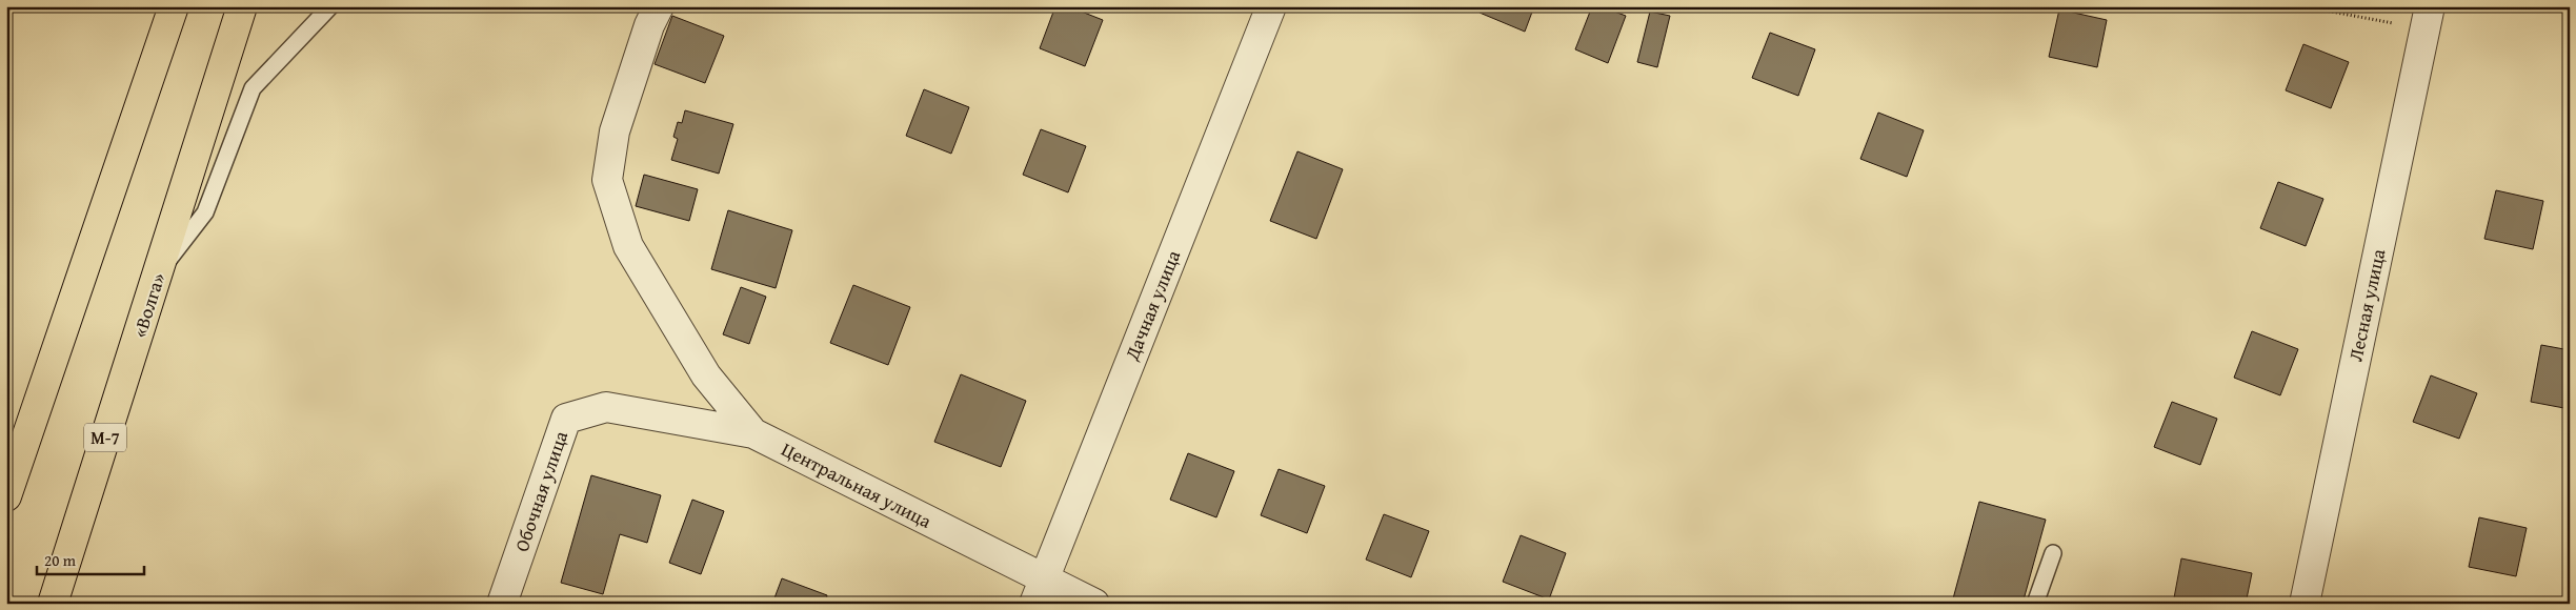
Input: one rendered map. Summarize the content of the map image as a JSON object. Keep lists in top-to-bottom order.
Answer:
{
  "streets": {
    "highway": ["«Волга»", "М-7"],
    "street": [
      "Дачная улица",
      "Лесная улица",
      "Центральная улица",
      "Обочная улица"
    ]
  },
  "crossings": [
    ["Дачная улица", "Центральная улица"],
    ["Центральная улица", "Обочная улица"]
  ],
  "scale_bar": "20 m"
}
